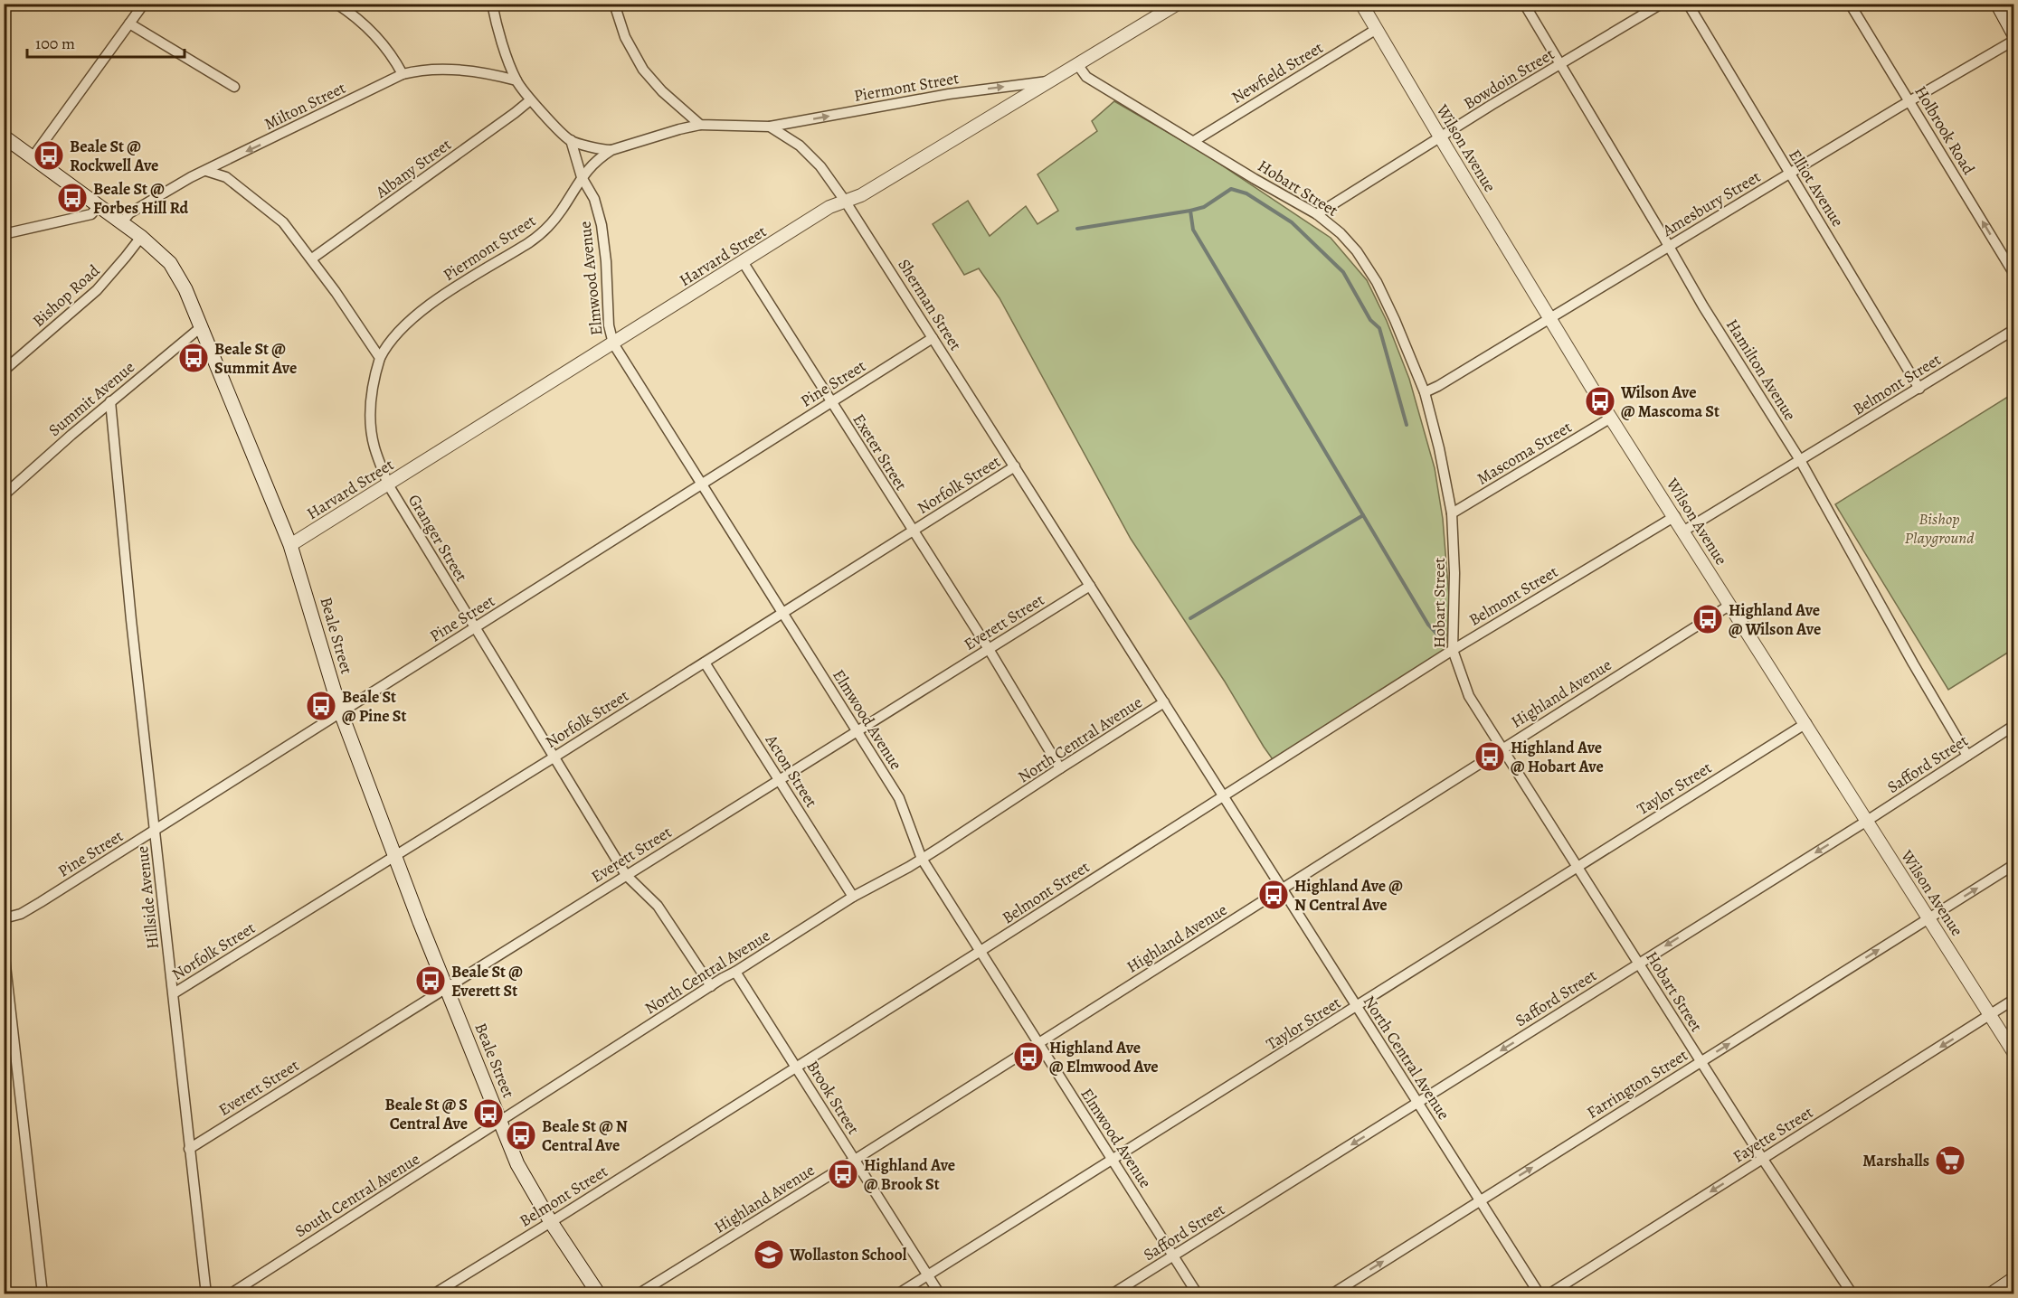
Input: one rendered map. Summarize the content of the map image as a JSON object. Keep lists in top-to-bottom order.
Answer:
{
  "streets": {
    "main road": ["Beale Street"],
    "street": [
      "Newfield Street",
      "Bowdoin Street",
      "Piermont Street",
      "Milton Street",
      "Holbrook Road",
      "Wilson Avenue",
      "Albany Street",
      "Hobart Street",
      "Elliot Avenue",
      "Amesbury Street",
      "Harvard Street",
      "Elmwood Avenue",
      "Bishop Road",
      "Sherman Street",
      "Hamilton Avenue",
      "Pine Street",
      "Belmont Street",
      "Summit Avenue",
      "Exeter Street",
      "Mascoma Street",
      "Norfolk Street",
      "Granger Street",
      "Everett Street",
      "Highland Avenue",
      "North Central Avenue",
      "Safford Street",
      "Acton Street",
      "Taylor Street",
      "Hillside Avenue",
      "Farrington Street",
      "Brook Street",
      "Fayette Street",
      "South Central Avenue"
    ]
  },
  "crossings": [
    ["Newfield Street", "Wilson Avenue"],
    ["Newfield Street", "Hobart Street"],
    ["Bowdoin Street", "Wilson Avenue"],
    ["Bowdoin Street", "Hobart Street"],
    ["Bowdoin Street", "Hamilton Avenue"],
    ["Piermont Street", "Harvard Street"],
    ["Piermont Street", "Elmwood Avenue"],
    ["Piermont Street", "Sherman Street"],
    ["Piermont Street", "Granger Street"],
    ["Milton Street", "Elmwood Avenue"],
    ["Milton Street", "Beale Street"],
    ["Holbrook Road", "Amesbury Street"],
    ["Wilson Avenue", "Amesbury Street"],
    ["Wilson Avenue", "Belmont Street"],
    ["Wilson Avenue", "Mascoma Street"],
    ["Wilson Avenue", "Highland Avenue"],
    ["Wilson Avenue", "Safford Street"],
    ["Wilson Avenue", "Taylor Street"],
    ["Wilson Avenue", "Farrington Street"],
    ["Wilson Avenue", "Fayette Street"],
    ["Albany Street", "Elmwood Avenue"],
    ["Hobart Street", "Amesbury Street"],
    ["Hobart Street", "Harvard Street"],
    ["Hobart Street", "Belmont Street"],
    ["Hobart Street", "Mascoma Street"],
    ["Hobart Street", "Highland Avenue"],
    ["Hobart Street", "Safford Street"],
    ["Hobart Street", "Taylor Street"],
    ["Hobart Street", "Farrington Street"],
    ["Hobart Street", "Fayette Street"],
    ["Elliot Avenue", "Amesbury Street"],
    ["Elliot Avenue", "Belmont Street"],
    ["Amesbury Street", "Hamilton Avenue"],
    ["Harvard Street", "Elmwood Avenue"],
    ["Harvard Street", "Sherman Street"],
    ["Harvard Street", "Exeter Street"],
    ["Harvard Street", "Granger Street"],
    ["Harvard Street", "Beale Street"],
    ["Elmwood Avenue", "Pine Street"],
    ["Elmwood Avenue", "Belmont Street"],
    ["Elmwood Avenue", "Norfolk Street"],
    ["Elmwood Avenue", "Everett Street"],
    ["Elmwood Avenue", "Highland Avenue"],
    ["Elmwood Avenue", "North Central Avenue"],
    ["Elmwood Avenue", "Safford Street"],
    ["Elmwood Avenue", "Taylor Street"],
    ["Bishop Road", "Beale Street"],
    ["Sherman Street", "Pine Street"],
    ["Sherman Street", "Norfolk Street"],
    ["Sherman Street", "Everett Street"],
    ["Sherman Street", "North Central Avenue"],
    ["Hamilton Avenue", "Belmont Street"],
    ["Hamilton Avenue", "Safford Street"],
    ["Pine Street", "Exeter Street"],
    ["Pine Street", "Granger Street"],
    ["Pine Street", "Beale Street"],
    ["Pine Street", "Hillside Avenue"],
    ["Belmont Street", "Beale Street"],
    ["Belmont Street", "North Central Avenue"],
    ["Belmont Street", "Brook Street"],
    ["Summit Avenue", "Beale Street"],
    ["Summit Avenue", "Hillside Avenue"],
    ["Exeter Street", "Norfolk Street"],
    ["Exeter Street", "Everett Street"],
    ["Exeter Street", "North Central Avenue"],
    ["Norfolk Street", "Granger Street"],
    ["Norfolk Street", "Beale Street"],
    ["Norfolk Street", "Acton Street"],
    ["Norfolk Street", "Hillside Avenue"],
    ["Granger Street", "Everett Street"],
    ["Granger Street", "North Central Avenue"],
    ["Everett Street", "Beale Street"],
    ["Everett Street", "Acton Street"],
    ["Everett Street", "Hillside Avenue"],
    ["Beale Street", "North Central Avenue"],
    ["Beale Street", "South Central Avenue"],
    ["Highland Avenue", "North Central Avenue"],
    ["Highland Avenue", "Brook Street"],
    ["North Central Avenue", "Safford Street"],
    ["North Central Avenue", "Acton Street"],
    ["North Central Avenue", "Taylor Street"],
    ["North Central Avenue", "Farrington Street"],
    ["North Central Avenue", "Brook Street"],
    ["North Central Avenue", "South Central Avenue"],
    ["Taylor Street", "Brook Street"]
  ],
  "one_way": [
    "Piermont Street",
    "Milton Street",
    "Holbrook Road",
    "Safford Street",
    "Farrington Street",
    "Fayette Street"
  ],
  "parks": ["Bishop Playground"],
  "places": {
    "bus stop": [
      "Beale St @ Rockwell Ave",
      "Beale St @ Forbes Hill Rd",
      "Beale St @ Summit Ave",
      "Wilson Ave @ Mascoma St",
      "Highland Ave @ Wilson Ave",
      "Beale St @ Pine St",
      "Highland Ave @ Hobart Ave",
      "Highland Ave @ N Central Ave",
      "Beale St @ Everett St",
      "Highland Ave @ Elmwood Ave",
      "Beale St @ S Central Ave",
      "Beale St @ N Central Ave",
      "Highland Ave @ Brook St"
    ],
    "supermarket": ["Marshalls"],
    "school or university": ["Wollaston School"]
  },
  "scale_bar": "100 m"
}
